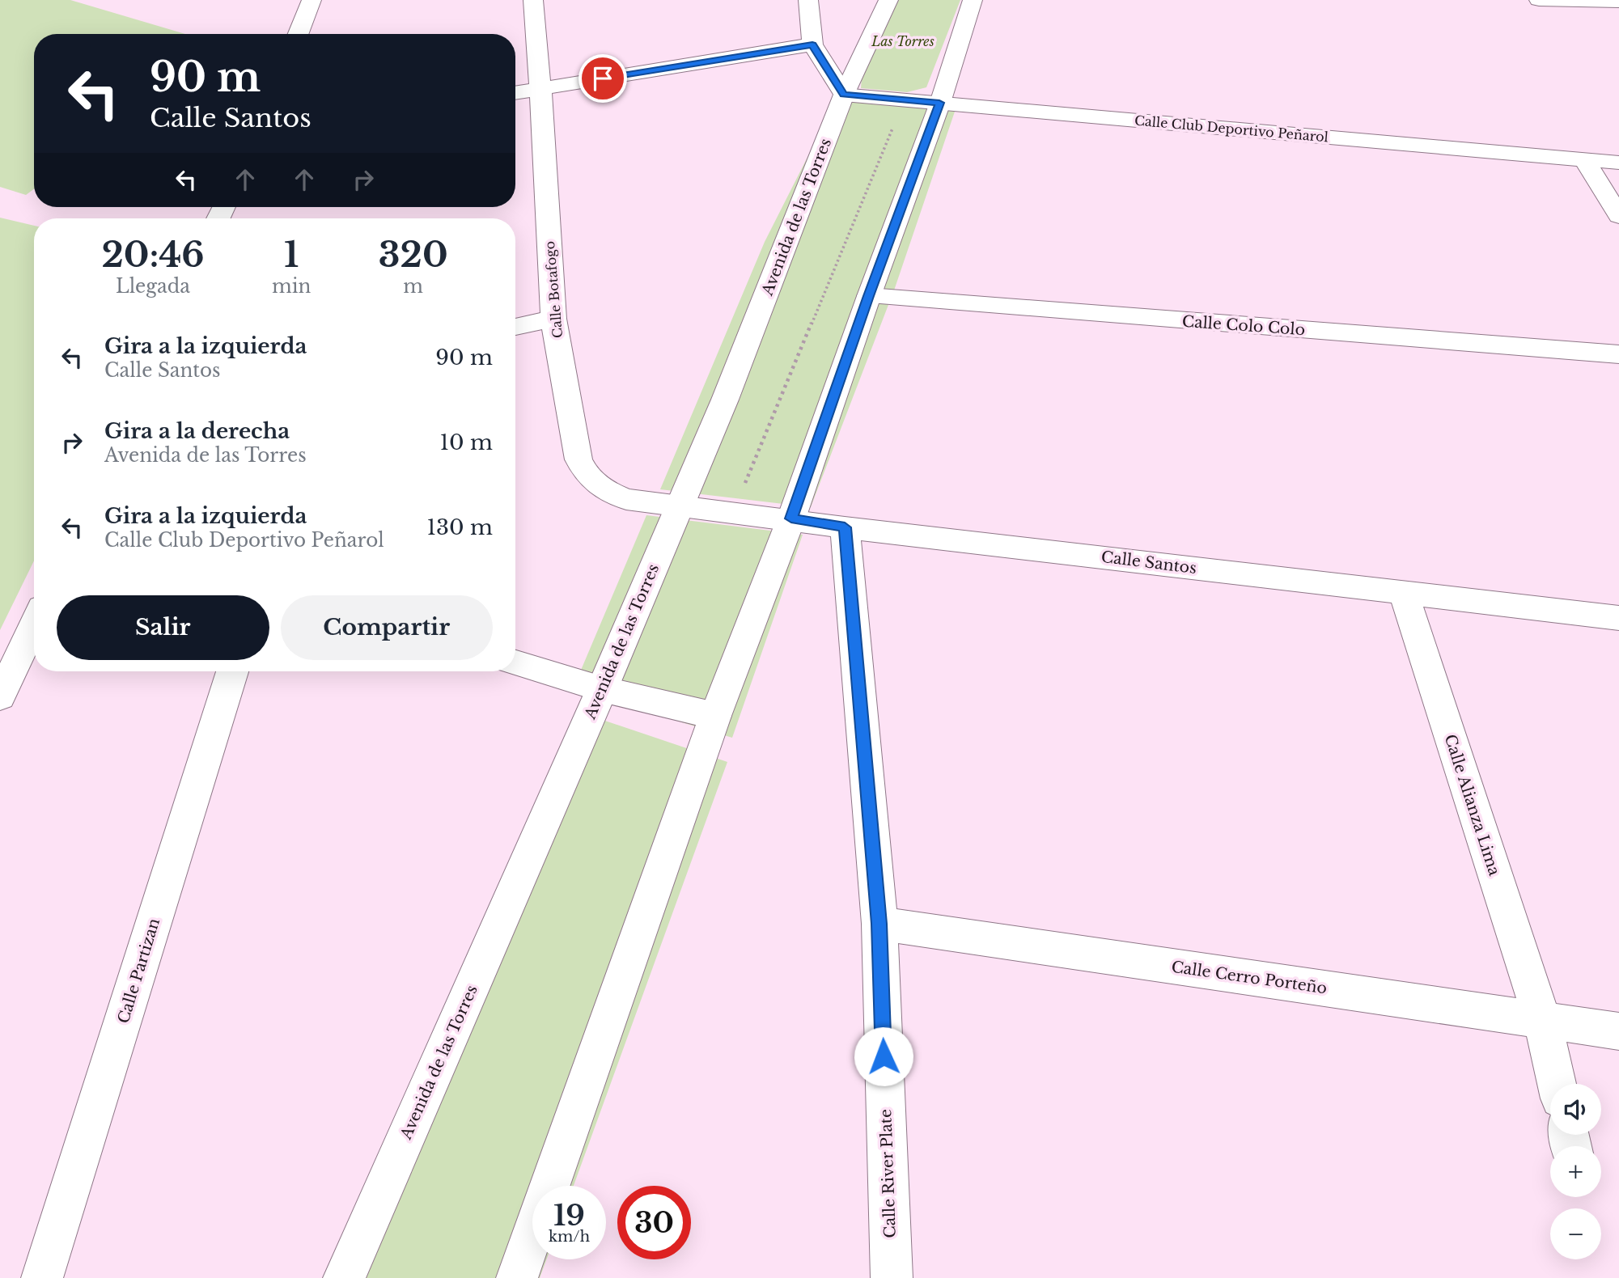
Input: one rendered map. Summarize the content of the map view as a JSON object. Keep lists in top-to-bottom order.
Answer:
{
  "streets": {
    "street": [
      "Calle Club Deportivo Peñarol",
      "Avenida de las Torres",
      "Calle Botafogo",
      "Calle Colo Colo",
      "Calle Santos",
      "Calle Alianza Lima",
      "Calle Partizan",
      "Calle Cerro Porteño",
      "Calle River Plate"
    ]
  },
  "crossings": [
    ["Calle Club Deportivo Peñarol", "Avenida de las Torres"],
    ["Avenida de las Torres", "Calle Botafogo"],
    ["Avenida de las Torres", "Calle Santos"],
    ["Calle Botafogo", "Calle Santos"],
    ["Calle Santos", "Calle Alianza Lima"],
    ["Calle Santos", "Calle River Plate"],
    ["Calle Alianza Lima", "Calle Cerro Porteño"],
    ["Calle Cerro Porteño", "Calle River Plate"]
  ],
  "parks": ["Las Torres"],
  "page": {
    "turn": ["90 m", "Calle Santos"],
    "eta": [
      "20:46",
      "Llegada",
      "1",
      "min",
      "320",
      "m"
    ],
    "list": [
      {
        "name": "Gira a la izquierda",
        "note": "Calle Santos",
        "value": "90 m"
      },
      {
        "name": "Gira a la derecha",
        "note": "Avenida de las Torres",
        "value": "10 m"
      },
      {
        "name": "Gira a la izquierda",
        "note": "Calle Club Deportivo Peñarol",
        "value": "130 m"
      }
    ],
    "buttons": ["Salir", "Compartir"],
    "map_buttons": ["+", "−"],
    "speed": "19 km/h",
    "limit": "30"
  }
}
